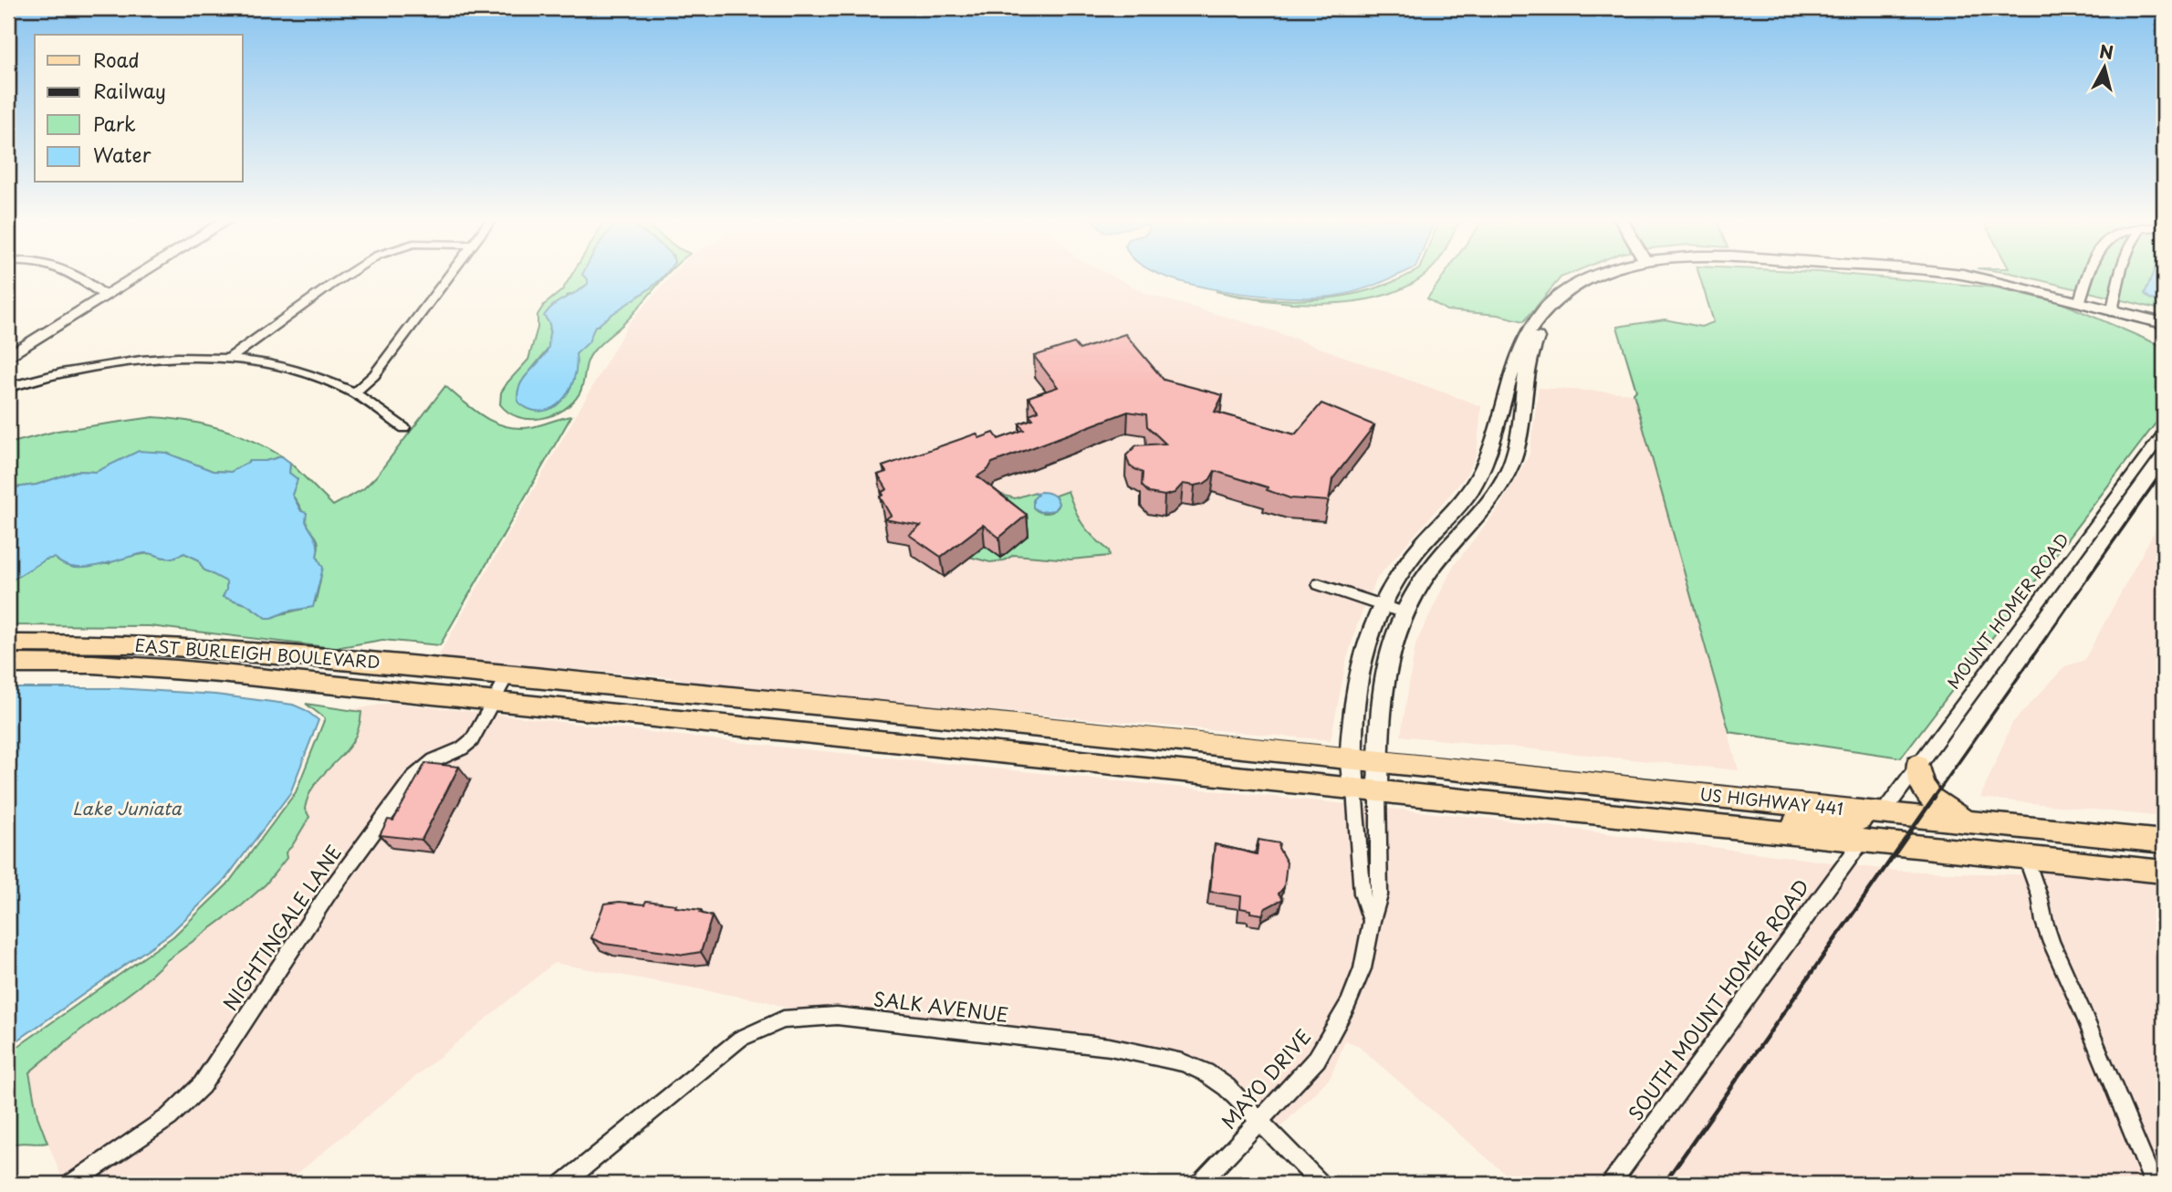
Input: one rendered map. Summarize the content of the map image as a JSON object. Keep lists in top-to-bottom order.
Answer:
{
  "streets": {
    "main road": ["EAST BURLEIGH BOULEVARD", "US HIGHWAY 441"],
    "street": [
      "MOUNT HOMER ROAD",
      "NIGHTINGALE LANE",
      "SOUTH MOUNT HOMER ROAD",
      "SALK AVENUE",
      "MAYO DRIVE"
    ]
  },
  "crossings": [
    ["MOUNT HOMER ROAD", "US HIGHWAY 441"],
    ["EAST BURLEIGH BOULEVARD", "US HIGHWAY 441"],
    ["EAST BURLEIGH BOULEVARD", "NIGHTINGALE LANE"],
    ["EAST BURLEIGH BOULEVARD", "SOUTH MOUNT HOMER ROAD"],
    ["EAST BURLEIGH BOULEVARD", "MAYO DRIVE"],
    ["SALK AVENUE", "MAYO DRIVE"]
  ],
  "water": ["Lake Juniata"],
  "legend": [
    "Road",
    "Railway",
    "Park",
    "Water"
  ],
  "north": "top"
}
